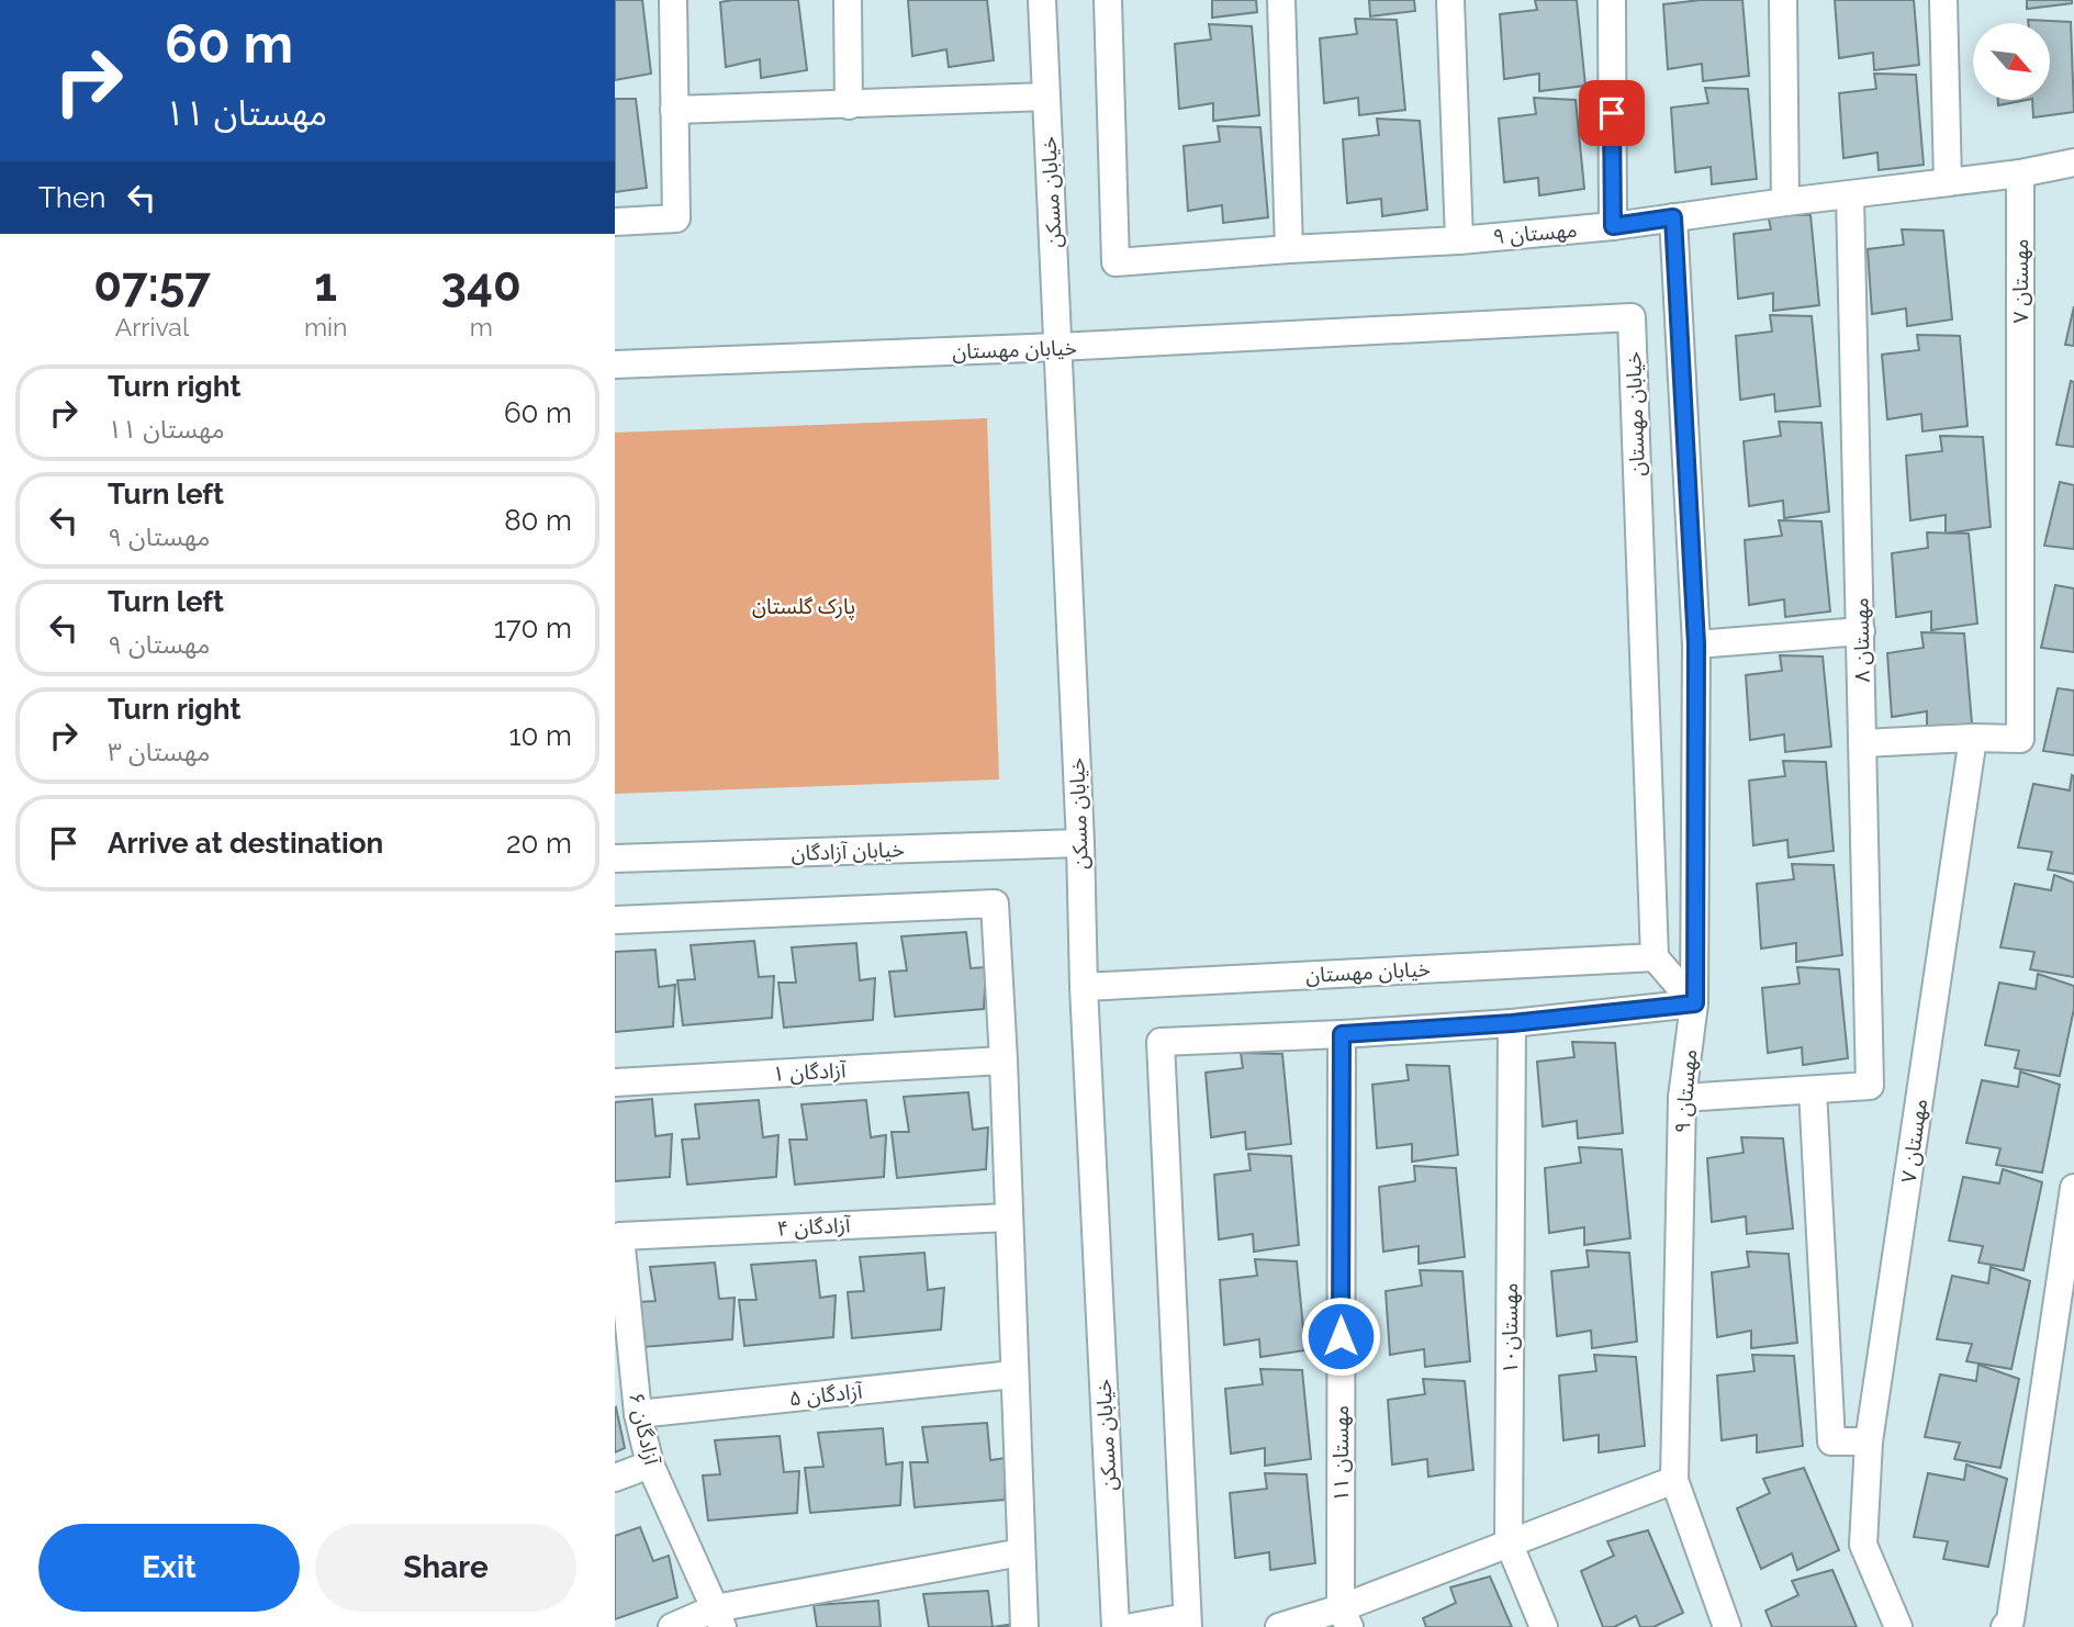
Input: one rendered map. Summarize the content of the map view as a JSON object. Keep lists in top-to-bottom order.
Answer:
{
  "streets": {
    "street": [
      "خیابان مسکن",
      "مهستان ۹",
      "مهستان ۷",
      "خیابان مهستان",
      "مهستان ۸",
      "خیابان آزادگان",
      "آزادگان ۱",
      "آزادگان ۴",
      "مهستان۱۰",
      "آزادگان ۵",
      "آزادگان ۶",
      "مهستان ۱۱"
    ]
  },
  "crossings": [
    ["خیابان مسکن", "خیابان مهستان"],
    ["خیابان مسکن", "خیابان آزادگان"],
    ["آزادگان ۴", "آزادگان ۶"],
    ["آزادگان ۵", "آزادگان ۶"]
  ],
  "parks": ["پارک گلستان"],
  "north": "bottom right",
  "page": {
    "turn": ["60 m", "مهستان ۱۱"],
    "then": "Then",
    "eta": [
      "07:57",
      "Arrival",
      "1",
      "min",
      "340",
      "m"
    ],
    "list": [
      {
        "name": "Turn right",
        "note": "مهستان ۱۱",
        "value": "60 m"
      },
      {
        "name": "Turn left",
        "note": "مهستان ۹",
        "value": "80 m"
      },
      {
        "name": "Turn left",
        "note": "مهستان ۹",
        "value": "170 m"
      },
      {
        "name": "Turn right",
        "note": "مهستان ۳",
        "value": "10 m"
      },
      {
        "name": "Arrive at destination",
        "value": "20 m"
      }
    ],
    "buttons": ["Exit", "Share"]
  }
}
